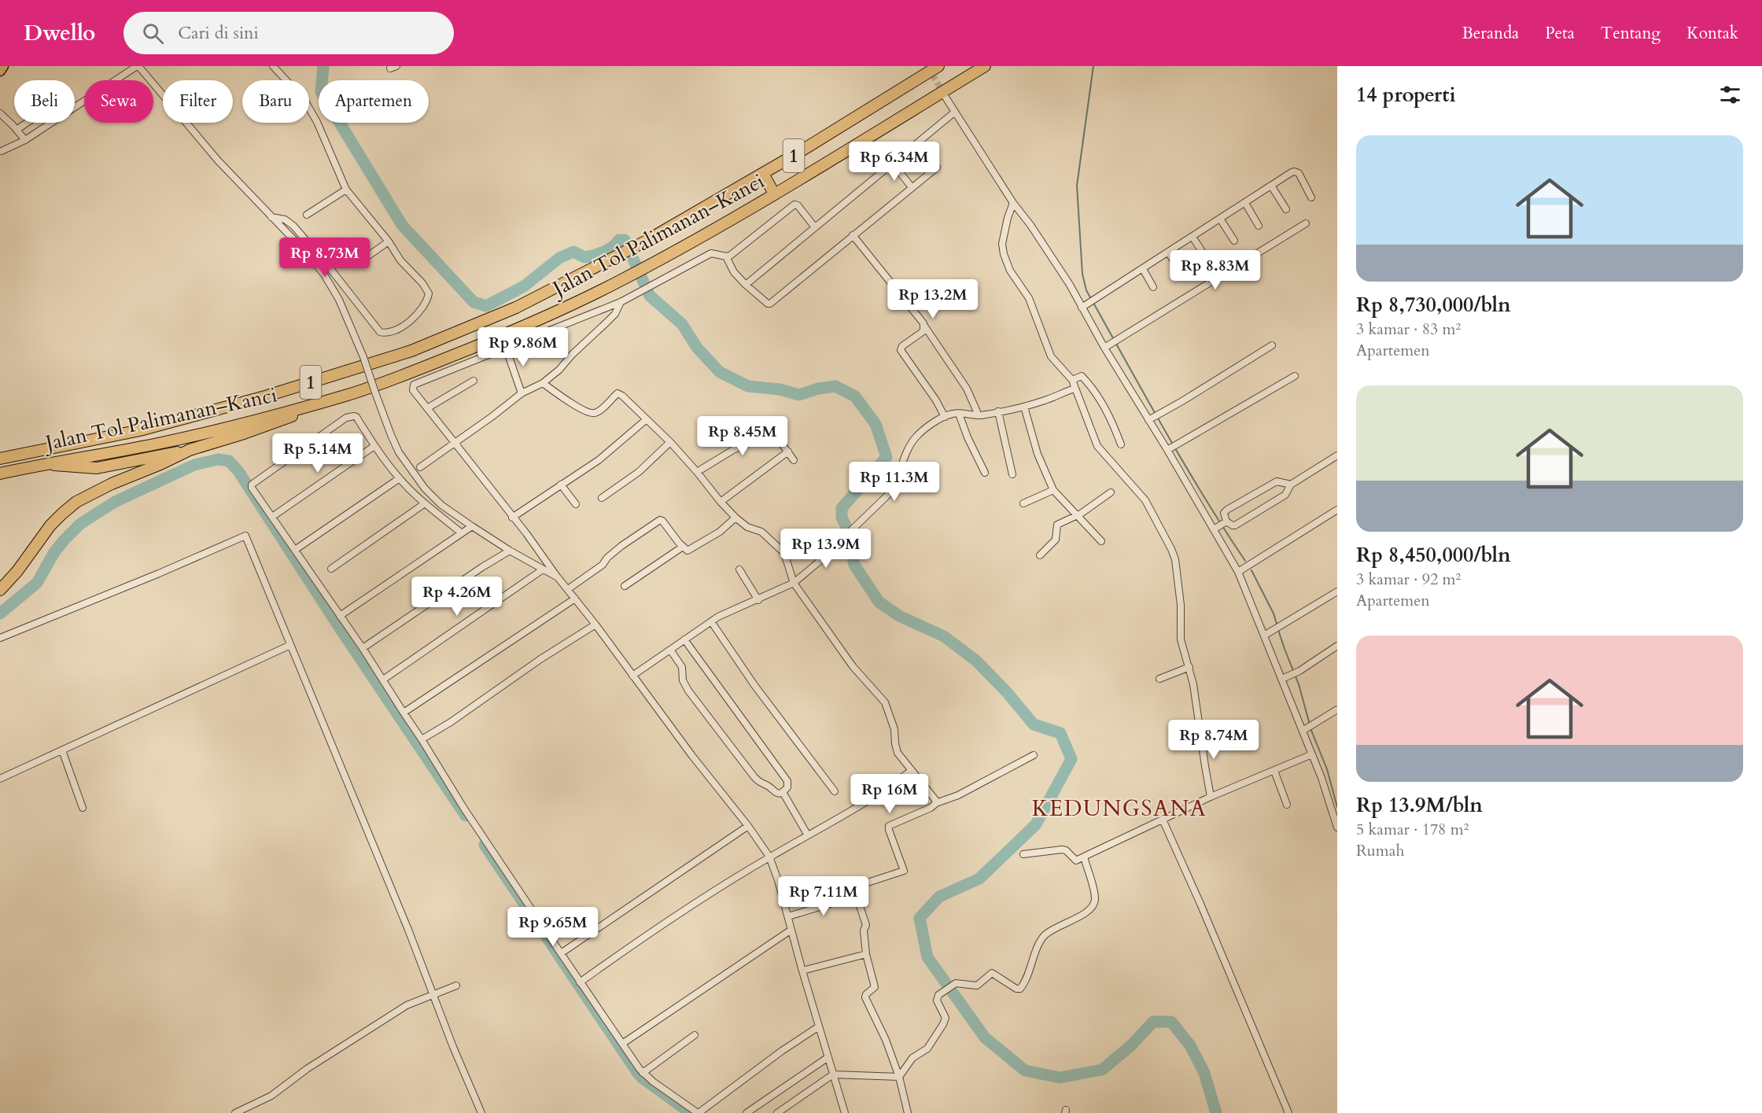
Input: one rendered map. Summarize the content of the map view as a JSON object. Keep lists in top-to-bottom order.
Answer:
{
  "streets": {
    "highway": ["1", "Jalan Tol Palimanan–Kanci"]
  },
  "districts": ["KEDUNGSANA"],
  "page": {
    "header": "Dwello",
    "search": "Cari di sini",
    "nav": [
      "Beranda",
      "Peta",
      "Tentang",
      "Kontak"
    ],
    "heading": "14 properti",
    "chip": [
      "Beli",
      "Sewa",
      "Filter",
      "Baru",
      "Apartemen"
    ],
    "list": [
      {
        "name": "Rp 8,730,000/bln",
        "note": "3 kamar · 83 m² · Apartemen"
      },
      {
        "name": "Rp 8,450,000/bln",
        "note": "3 kamar · 92 m² · Apartemen"
      },
      {
        "name": "Rp 13.9M/bln",
        "note": "5 kamar · 178 m² · Rumah"
      }
    ],
    "price": [
      "Rp 6.34M",
      "Rp 8.73M",
      "Rp 8.83M",
      "Rp 13.2M",
      "Rp 9.86M",
      "Rp 8.45M",
      "Rp 5.14M",
      "Rp 11.3M",
      "Rp 13.9M",
      "Rp 4.26M",
      "Rp 8.74M",
      "Rp 16M",
      "Rp 7.11M",
      "Rp 9.65M"
    ]
  }
}
